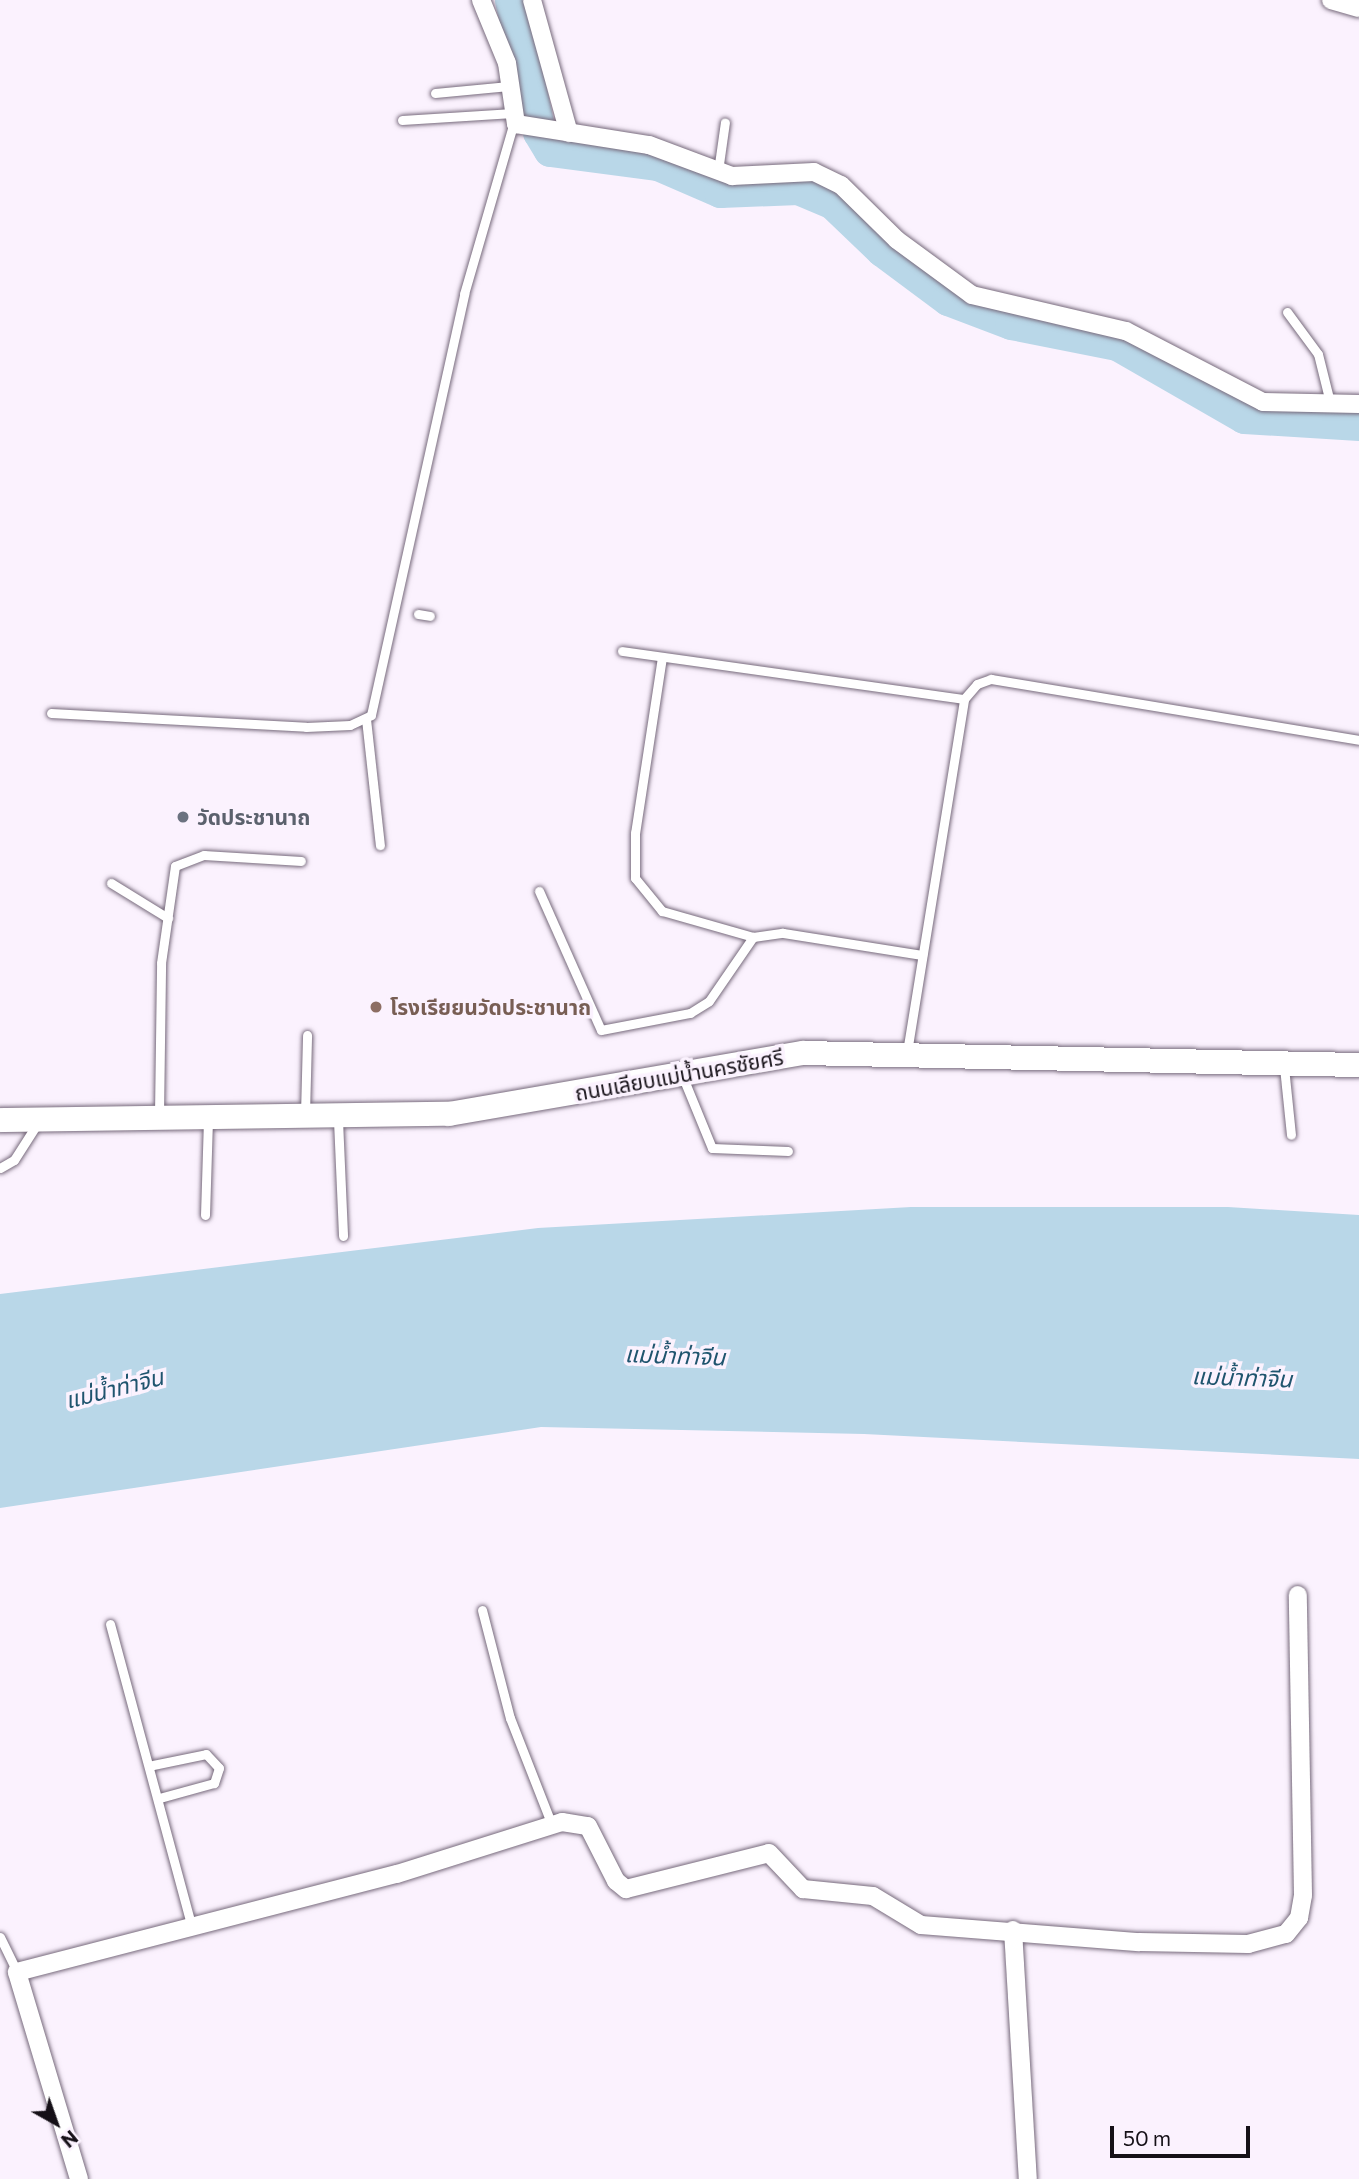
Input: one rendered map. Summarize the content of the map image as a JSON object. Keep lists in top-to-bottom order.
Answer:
{
  "streets": {
    "main road": ["ถนนเลียบแม่น้ำนครชัยศรี"]
  },
  "water": ["แม่น้ำท่าจีน"],
  "places": ["วัดประชานาถ", "โรงเรียยนวัดประชานาถ"],
  "scale_bar": "50 m",
  "north": "bottom right"
}
